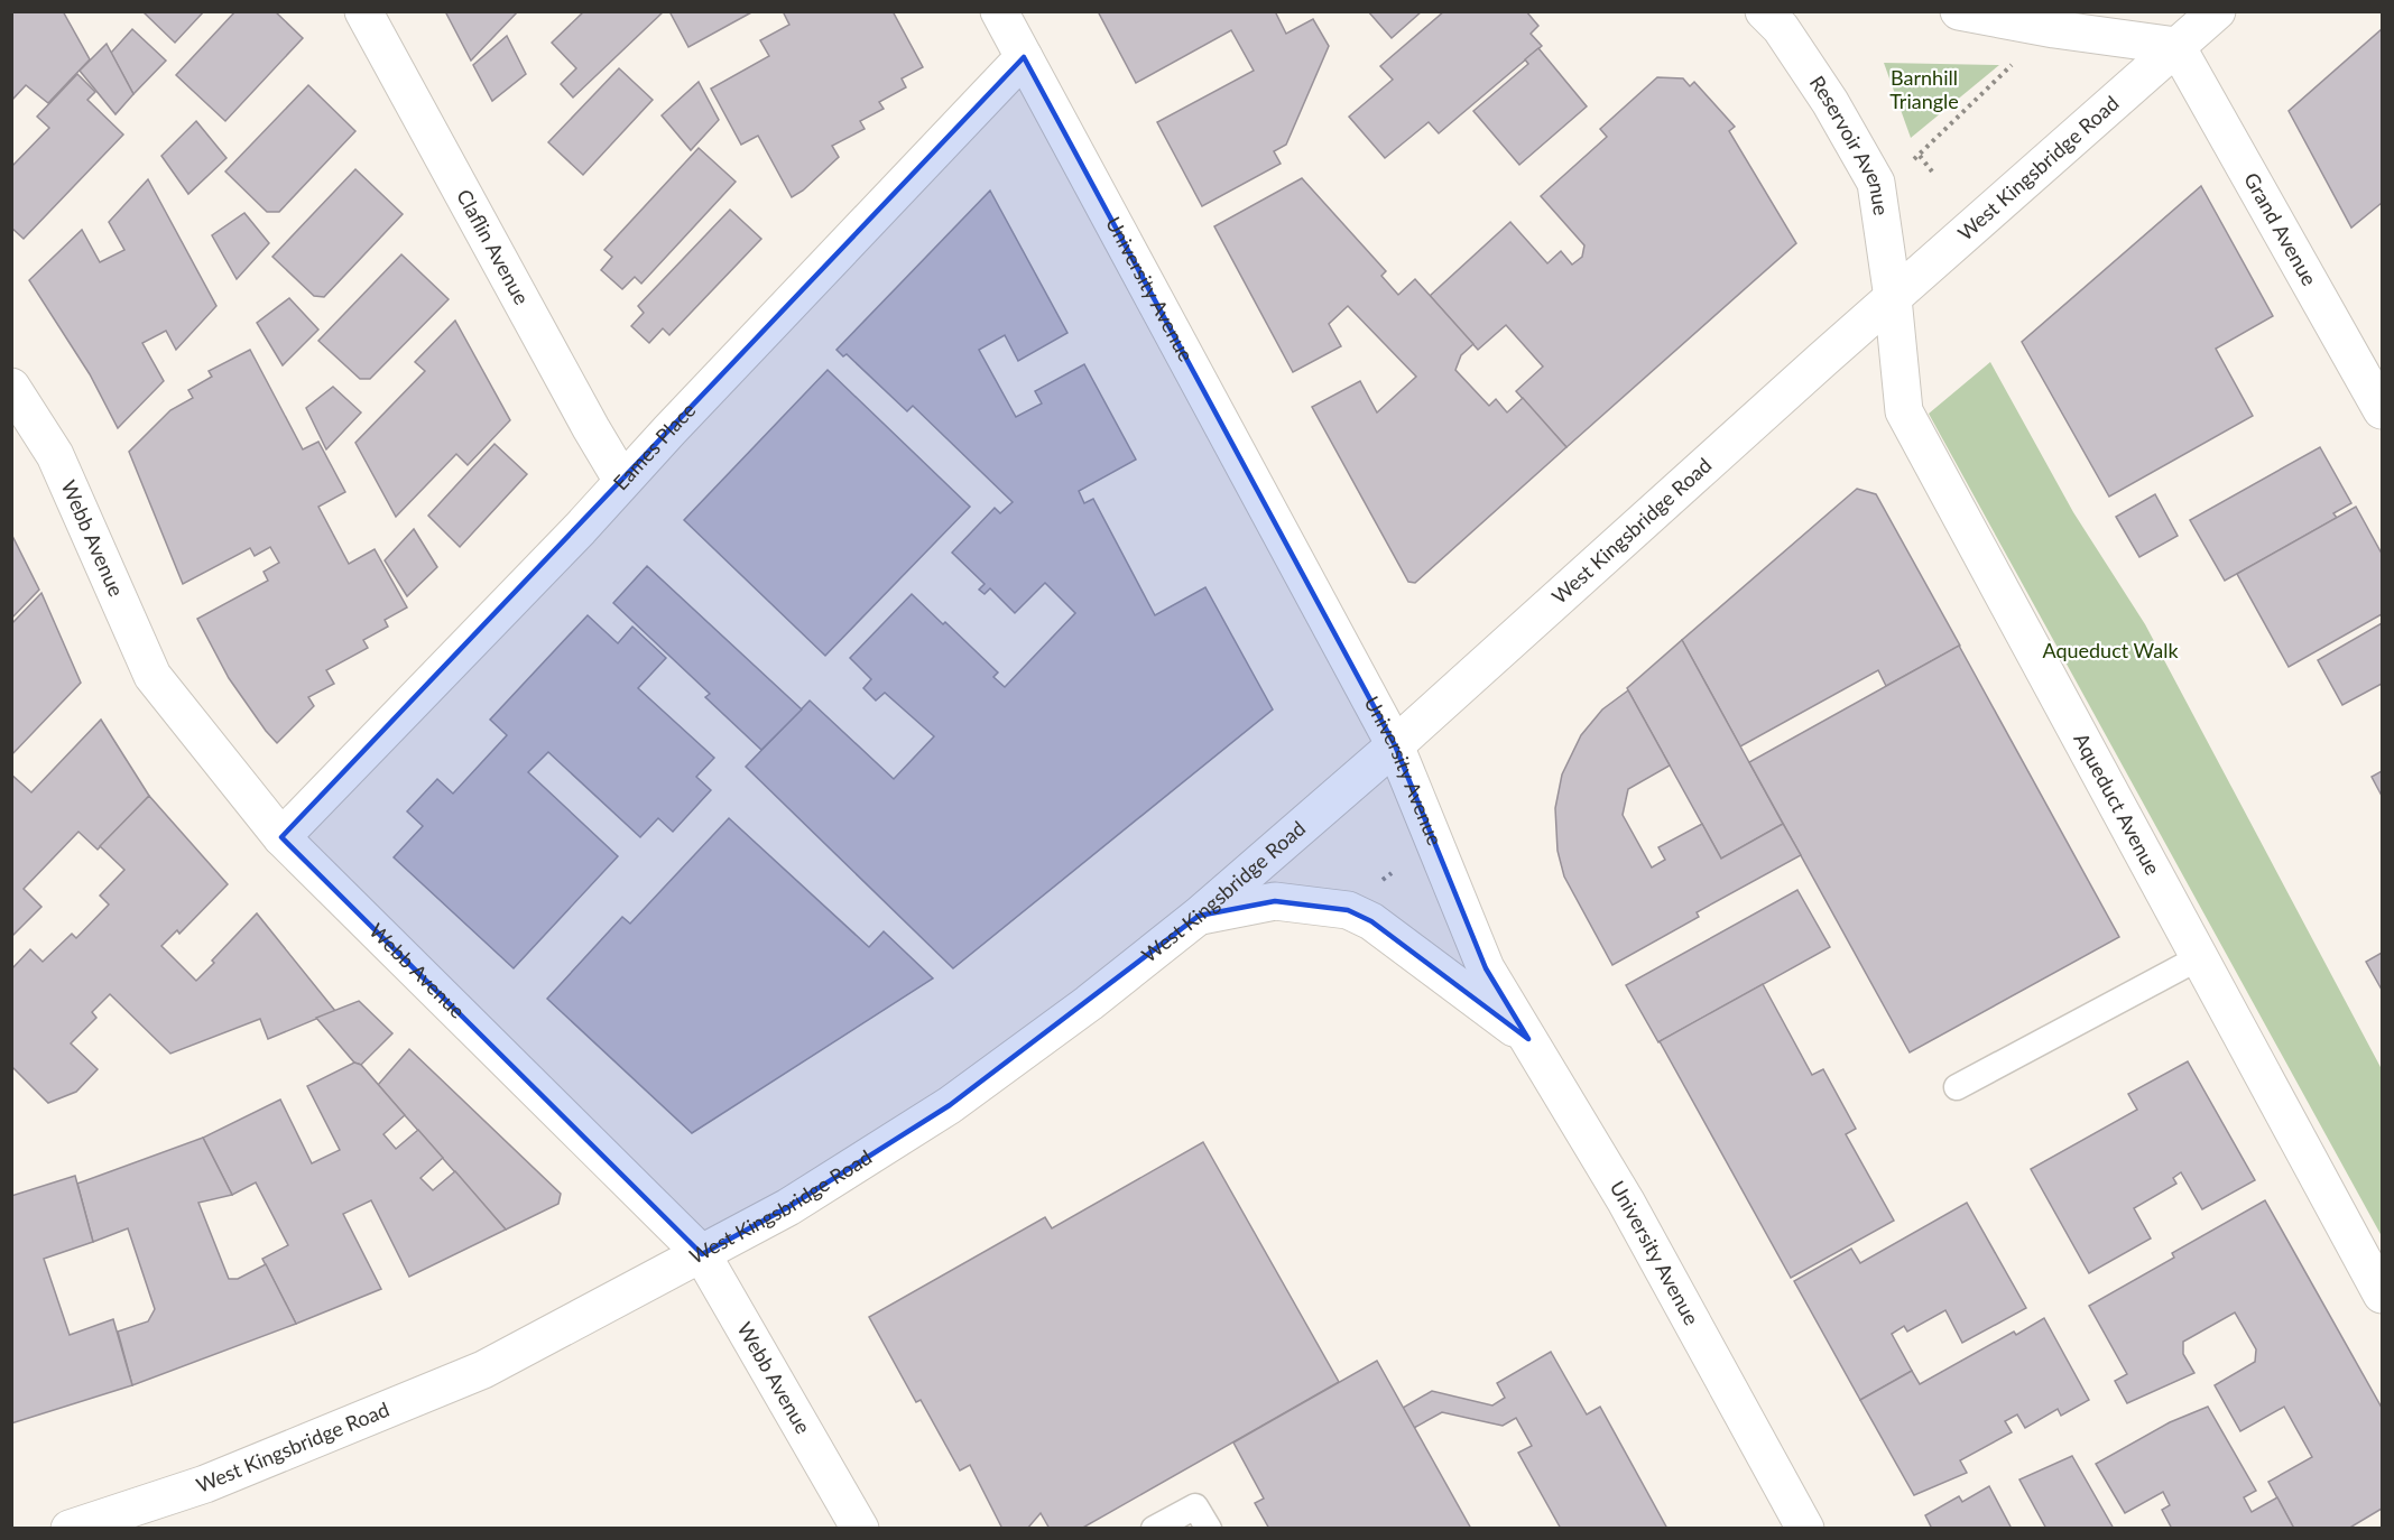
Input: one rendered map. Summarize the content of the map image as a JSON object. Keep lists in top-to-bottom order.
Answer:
{
  "streets": {
    "street": [
      "Reservoir Avenue",
      "West Kingsbridge Road",
      "Grand Avenue",
      "Claflin Avenue",
      "University Avenue",
      "Eames Place",
      "Webb Avenue",
      "Aqueduct Avenue"
    ]
  },
  "crossings": [
    ["Reservoir Avenue", "West Kingsbridge Road"],
    ["Reservoir Avenue", "Aqueduct Avenue"],
    ["West Kingsbridge Road", "Grand Avenue"],
    ["West Kingsbridge Road", "University Avenue"],
    ["West Kingsbridge Road", "Webb Avenue"],
    ["West Kingsbridge Road", "Aqueduct Avenue"],
    ["Claflin Avenue", "Eames Place"],
    ["University Avenue", "Eames Place"],
    ["Eames Place", "Webb Avenue"]
  ],
  "parks": ["Barnhill Triangle", "Aqueduct Walk"]
}
